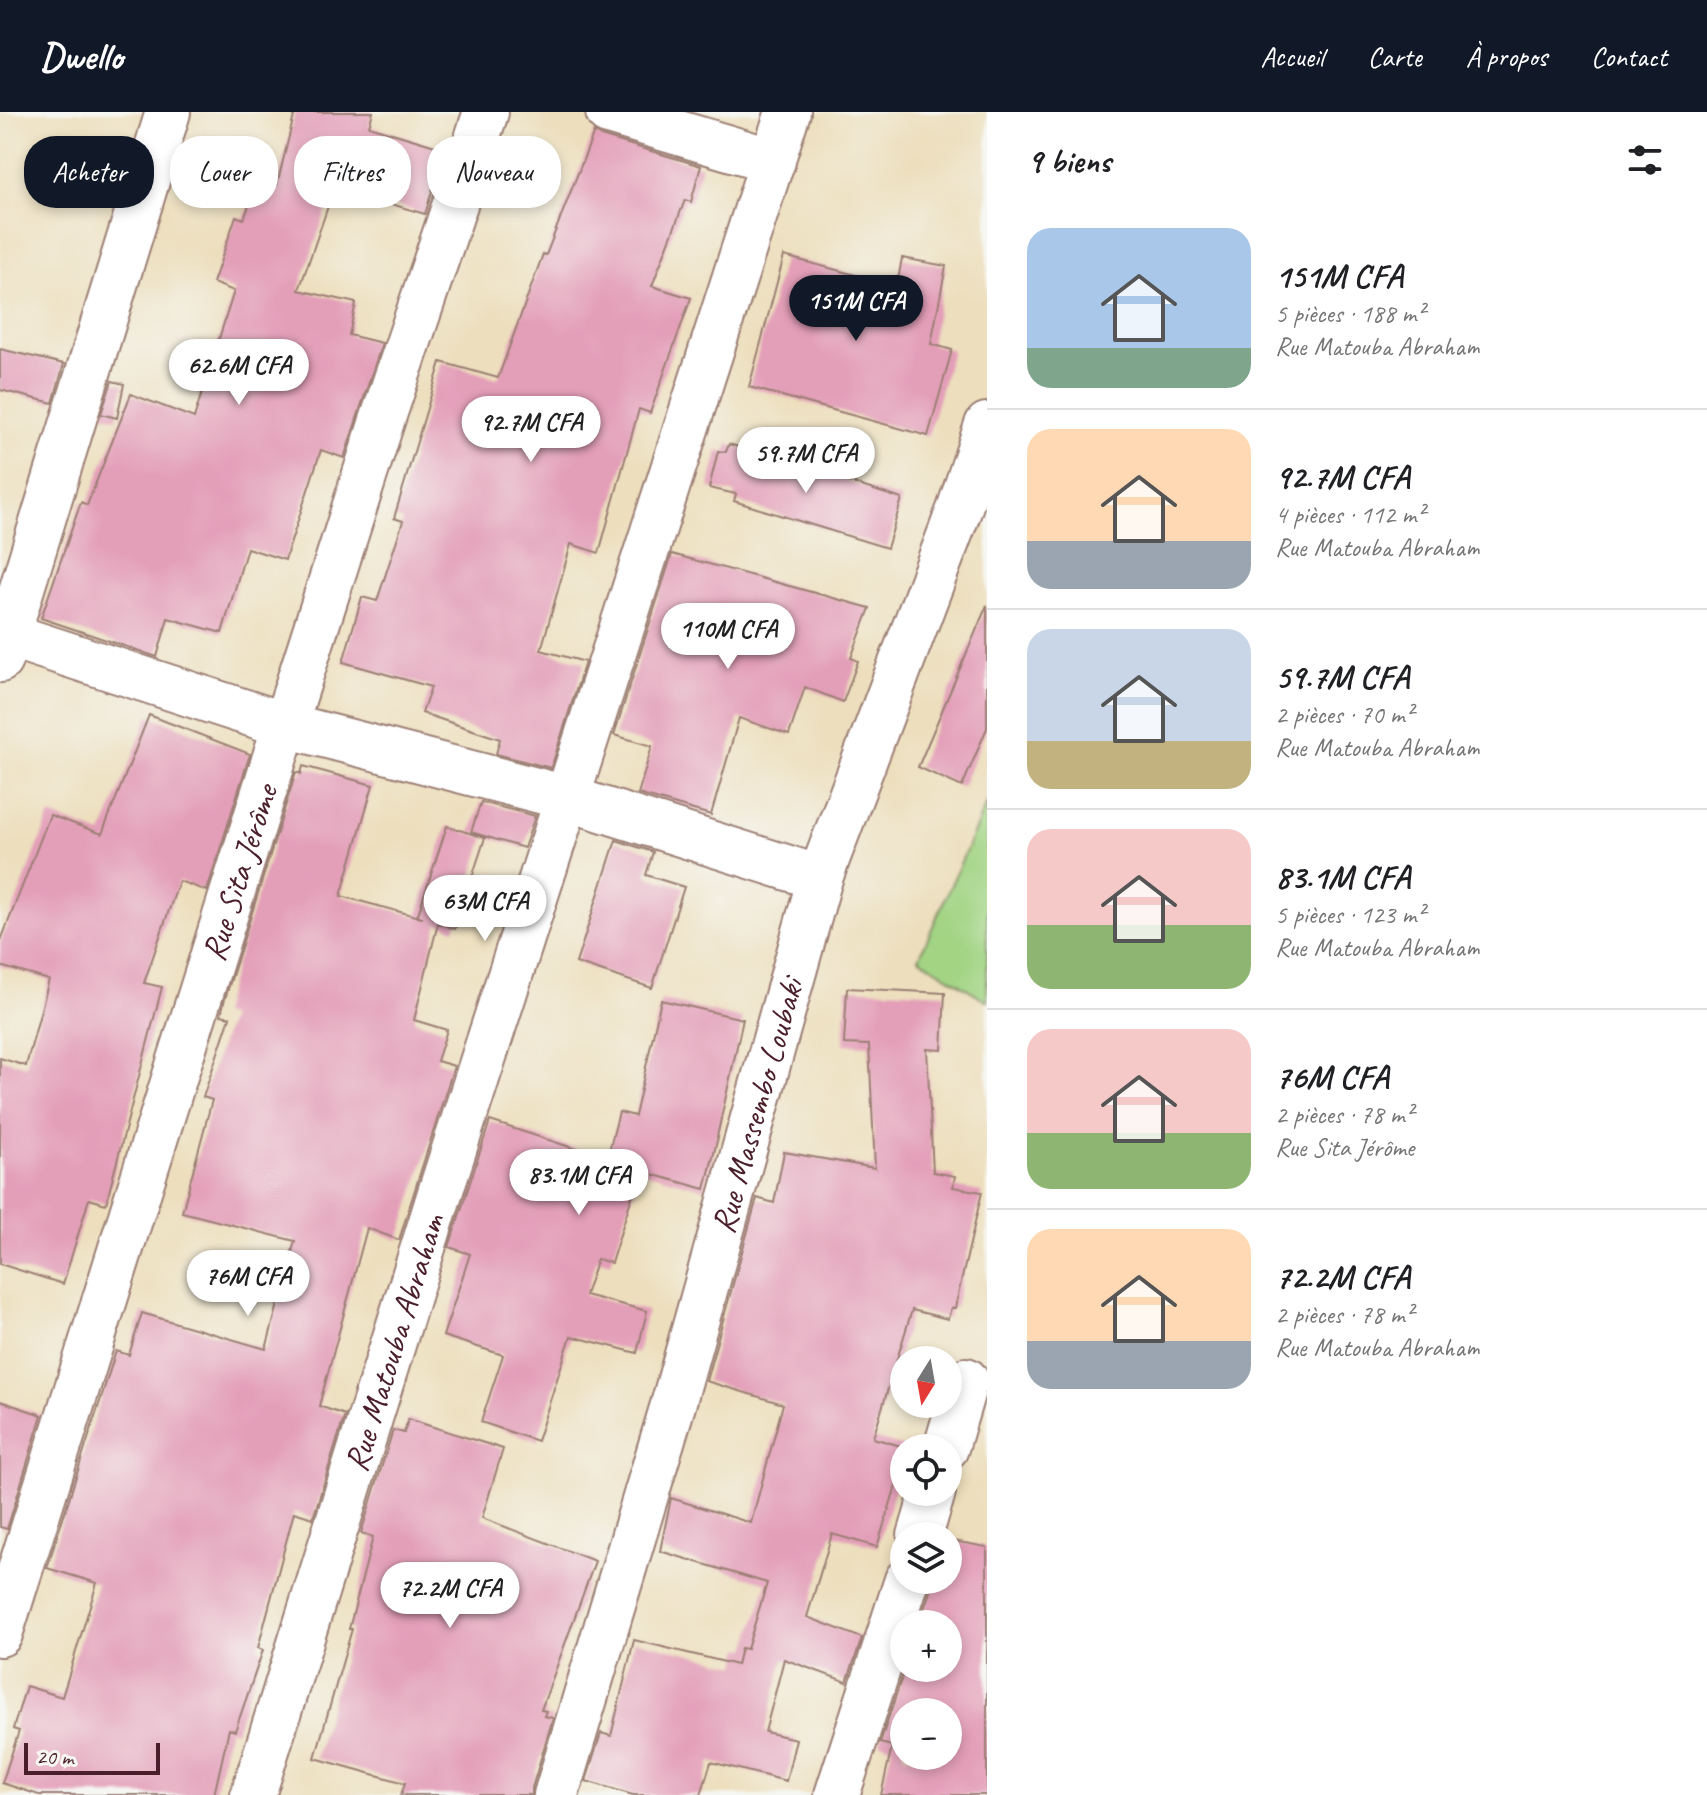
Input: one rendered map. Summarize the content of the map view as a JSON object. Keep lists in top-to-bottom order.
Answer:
{
  "streets": {
    "street": ["Rue Sita Jérôme", "Rue Massembo Loubaki", "Rue Matouba Abraham"]
  },
  "scale_bar": "20 m",
  "north": "bottom",
  "page": {
    "header": "Dwello",
    "nav": [
      "Accueil",
      "Carte",
      "À propos",
      "Contact"
    ],
    "heading": "9 biens",
    "chip": [
      "Acheter",
      "Louer",
      "Filtres",
      "Nouveau"
    ],
    "list": [
      {
        "name": "151M CFA",
        "note": "5 pièces · 188 m² · Rue Matouba Abraham"
      },
      {
        "name": "92.7M CFA",
        "note": "4 pièces · 112 m² · Rue Matouba Abraham"
      },
      {
        "name": "59.7M CFA",
        "note": "2 pièces · 70 m² · Rue Matouba Abraham"
      },
      {
        "name": "83.1M CFA",
        "note": "5 pièces · 123 m² · Rue Matouba Abraham"
      },
      {
        "name": "76M CFA",
        "note": "2 pièces · 78 m² · Rue Sita Jérôme"
      },
      {
        "name": "72.2M CFA",
        "note": "2 pièces · 78 m² · Rue Matouba Abraham"
      }
    ],
    "price": [
      "151M CFA",
      "62.6M CFA",
      "92.7M CFA",
      "59.7M CFA",
      "110M CFA",
      "63M CFA",
      "83.1M CFA",
      "76M CFA",
      "72.2M CFA"
    ],
    "map_buttons": ["+", "−"],
    "scale": "20 m"
  }
}
